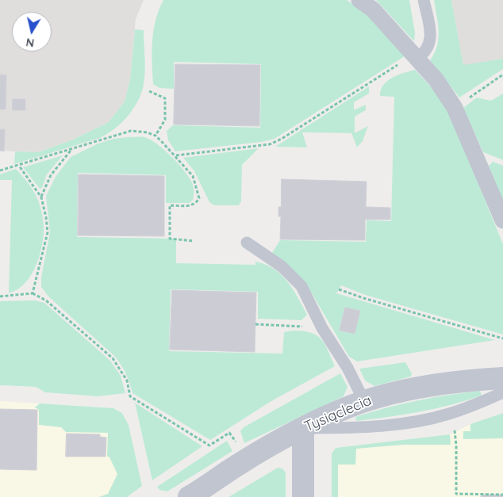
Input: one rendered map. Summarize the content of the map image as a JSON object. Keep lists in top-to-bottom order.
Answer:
{
  "streets": {
    "street": ["Tysiąclecia"]
  },
  "north": "bottom"
}
